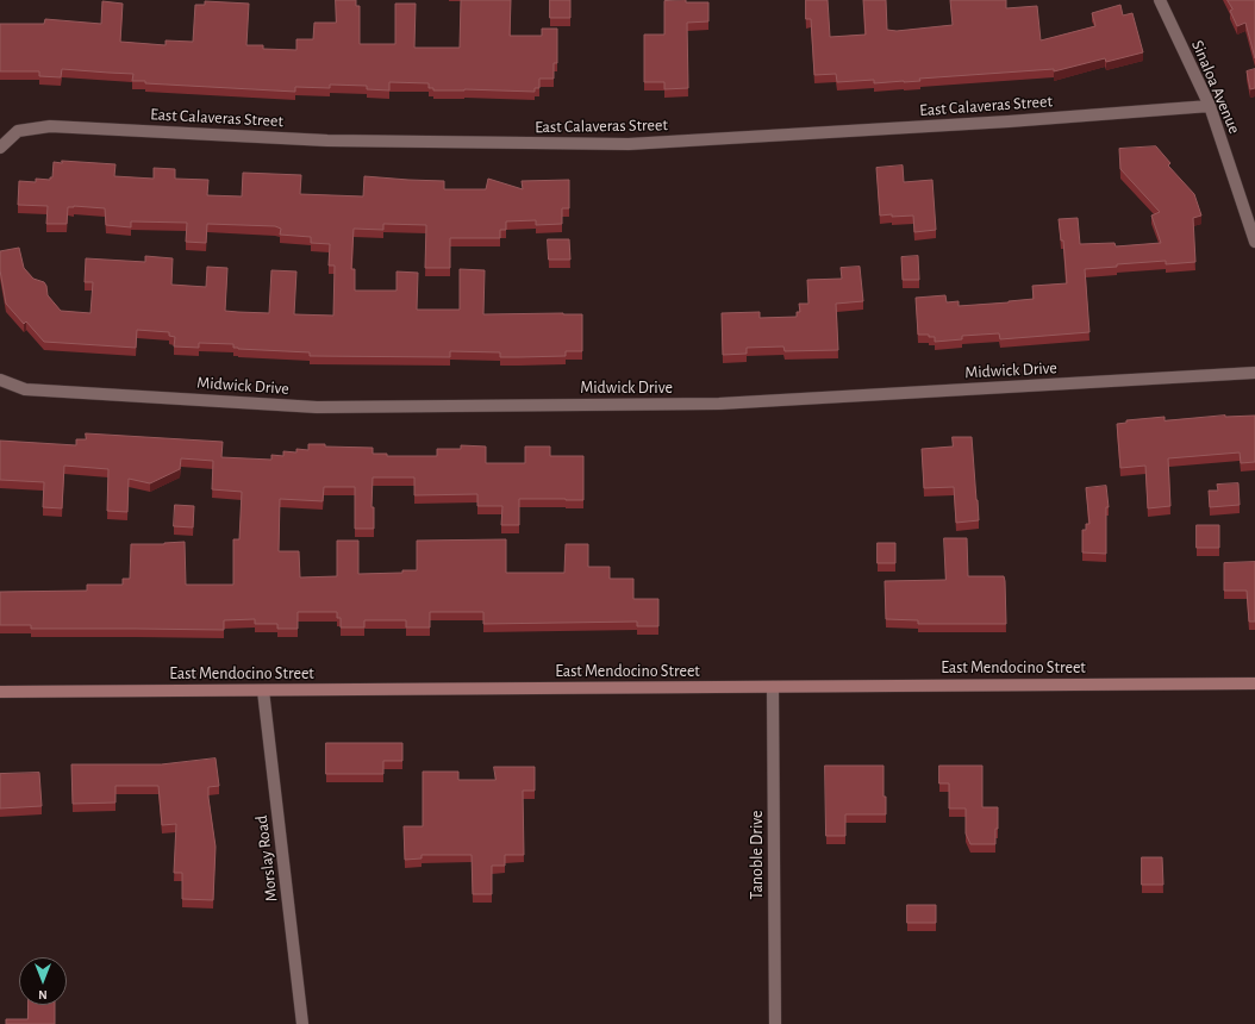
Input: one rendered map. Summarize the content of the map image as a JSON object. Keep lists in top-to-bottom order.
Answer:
{
  "streets": {
    "street": [
      "Sinaloa Avenue",
      "East Calaveras Street",
      "Midwick Drive",
      "East Mendocino Street",
      "Tanoble Drive",
      "Morslay Road"
    ]
  },
  "crossings": [
    ["Sinaloa Avenue", "East Calaveras Street"],
    ["East Mendocino Street", "Tanoble Drive"],
    ["East Mendocino Street", "Morslay Road"]
  ],
  "north": "bottom"
}
